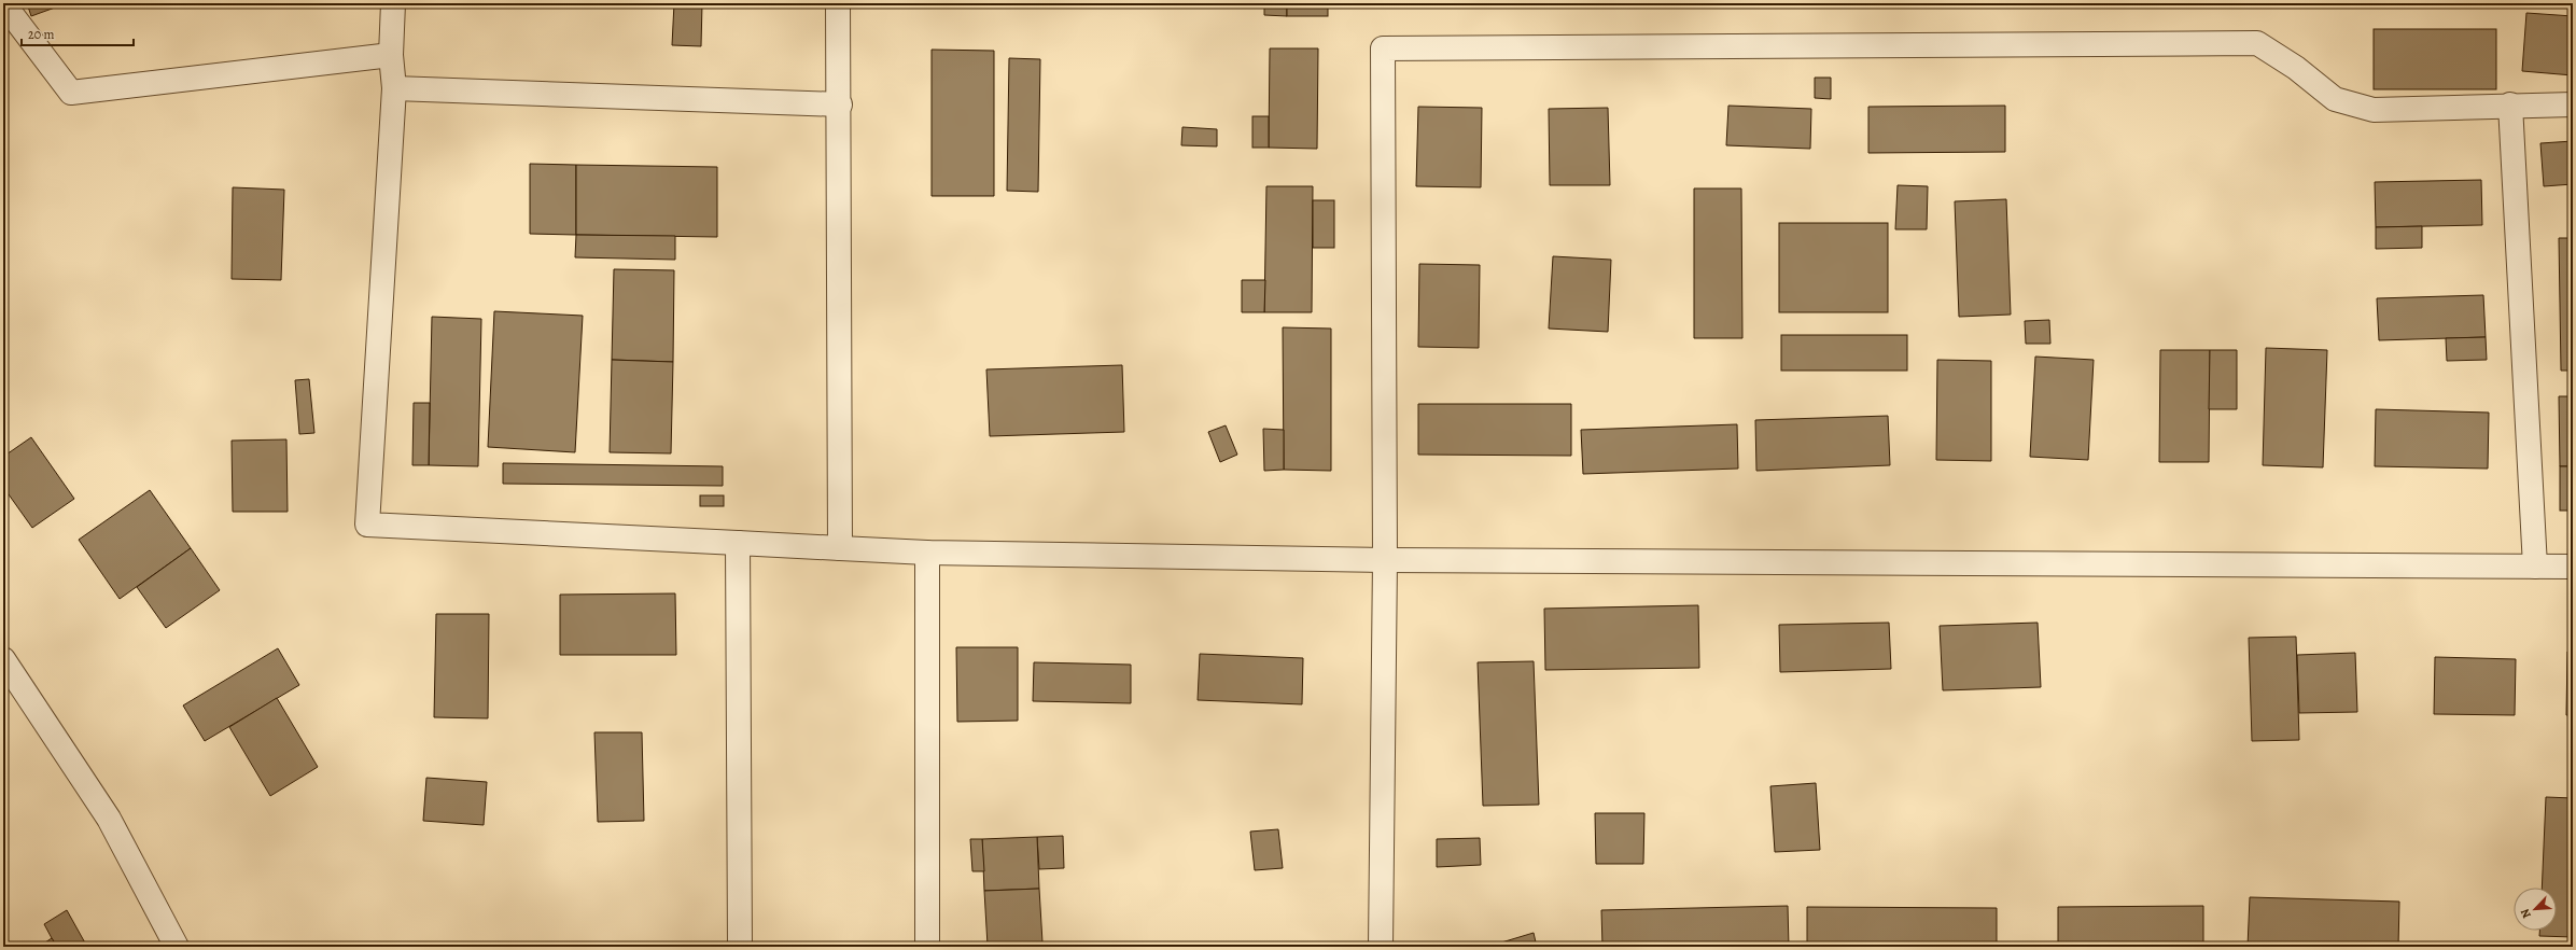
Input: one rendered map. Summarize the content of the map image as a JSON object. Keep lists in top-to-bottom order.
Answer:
{
  "scale_bar": "20 m",
  "north": "bottom left"
}
